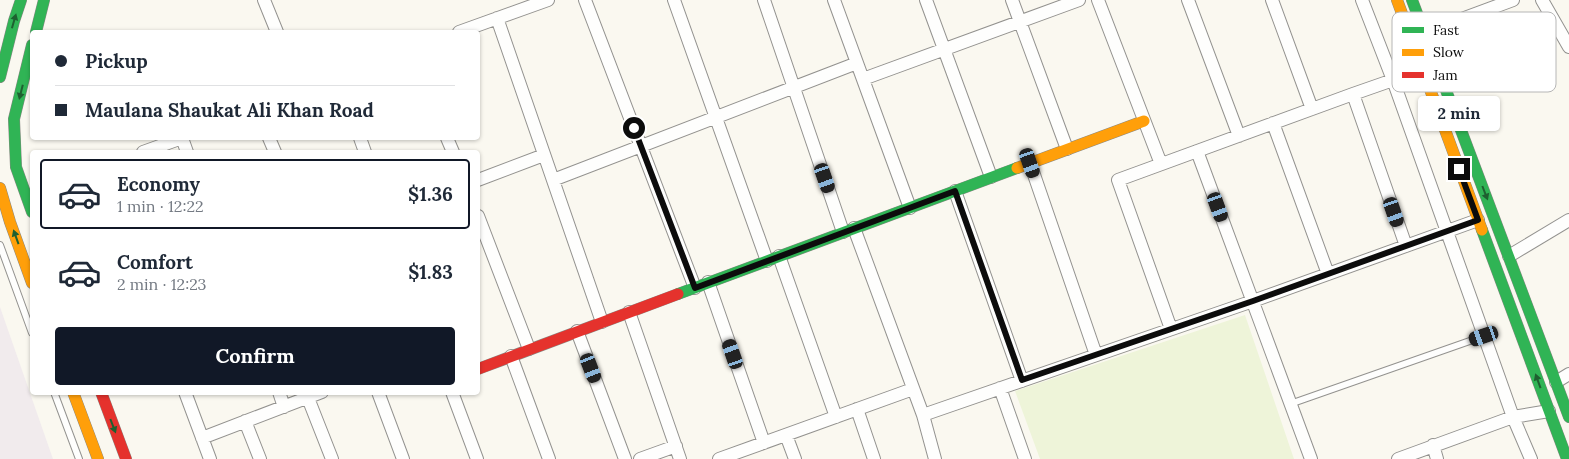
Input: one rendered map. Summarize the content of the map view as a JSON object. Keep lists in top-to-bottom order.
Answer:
{
  "legend": ["Fast", "Slow", "Jam"],
  "page": {
    "banner": ["Pickup", "Maulana Shaukat Ali Khan Road"],
    "bubble": "2 min",
    "list": [
      {
        "name": "Economy",
        "note": "1 min · 12:22",
        "value": "$1.36"
      },
      {
        "name": "Comfort",
        "note": "2 min · 12:23",
        "value": "$1.83"
      }
    ],
    "buttons": "Confirm"
  }
}
